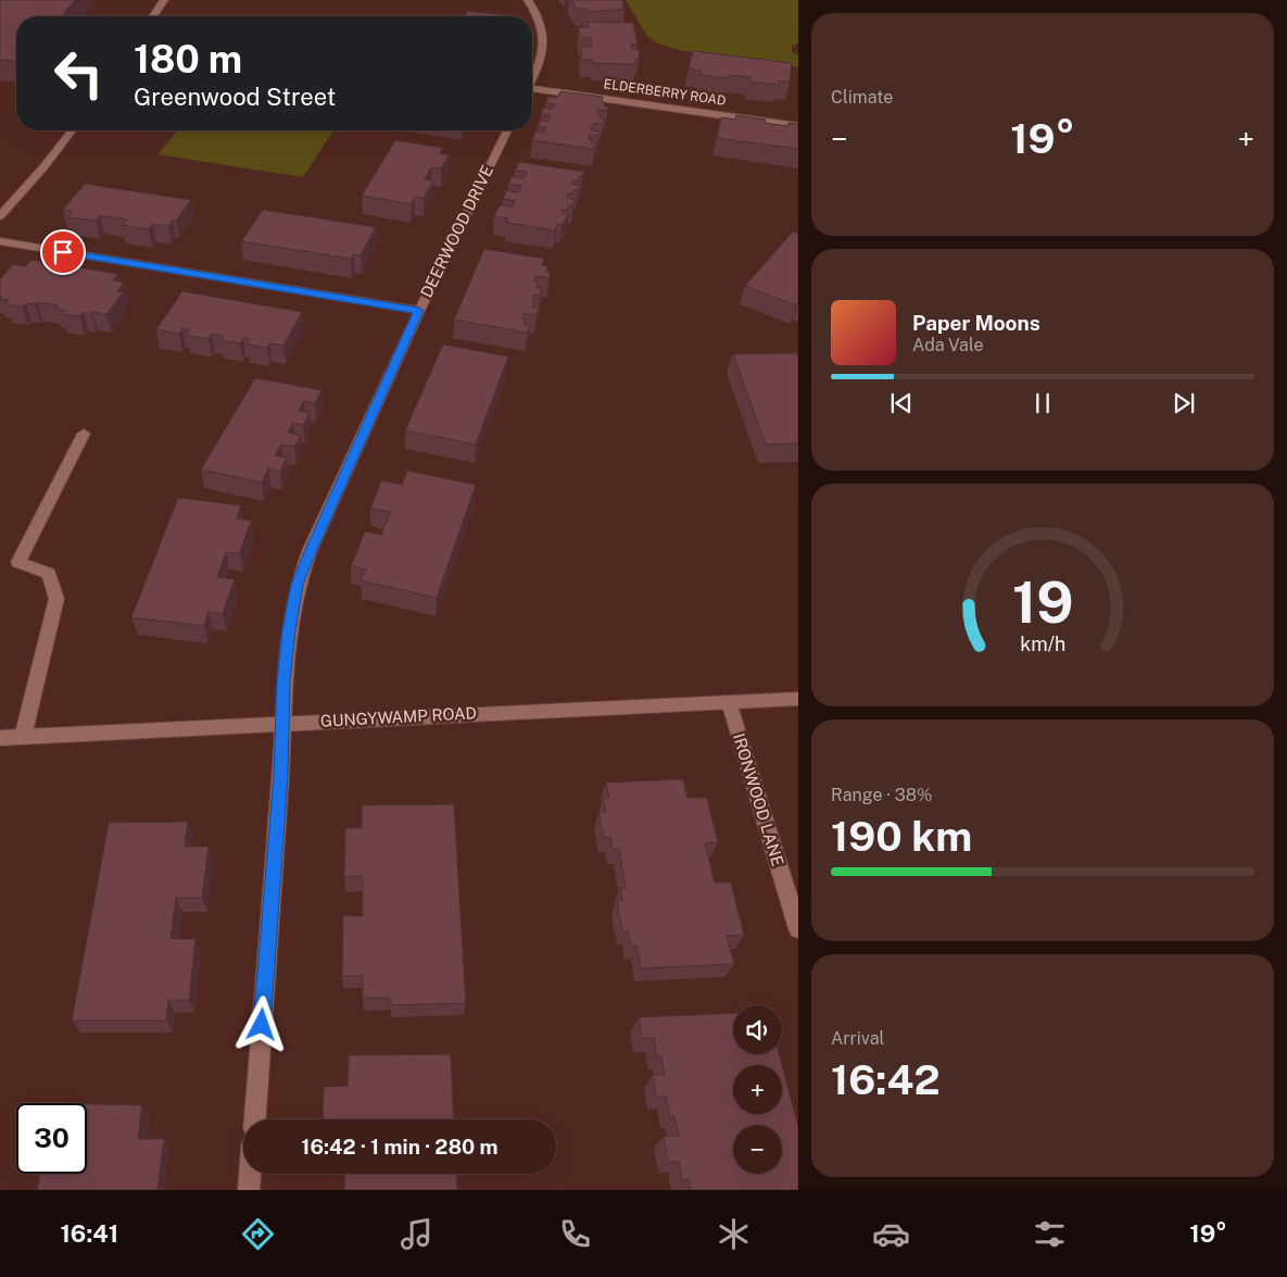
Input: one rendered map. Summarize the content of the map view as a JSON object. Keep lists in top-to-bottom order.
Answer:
{
  "streets": {
    "street": [
      "ELDERBERRY ROAD",
      "DEERWOOD DRIVE",
      "GUNGYWAMP ROAD",
      "IRONWOOD LANE"
    ]
  },
  "crossings": [
    ["DEERWOOD DRIVE", "GUNGYWAMP ROAD"],
    ["GUNGYWAMP ROAD", "IRONWOOD LANE"]
  ],
  "page": {
    "tile": [
      "Climate",
      ["Range · 38%", "190 km"],
      ["Arrival", "16:42"]
    ],
    "turn": ["180 m", "Greenwood Street"],
    "heat": ["−", "19°", "+"],
    "song": ["Paper Moons", "Ada Vale"],
    "map_buttons": ["+", "−"],
    "limit": "30",
    "trip": "16:42 · 1 min · 280 m",
    "tabs": ["16:41", "19°"],
    "gauge": ["19", "km/h"]
  }
}
